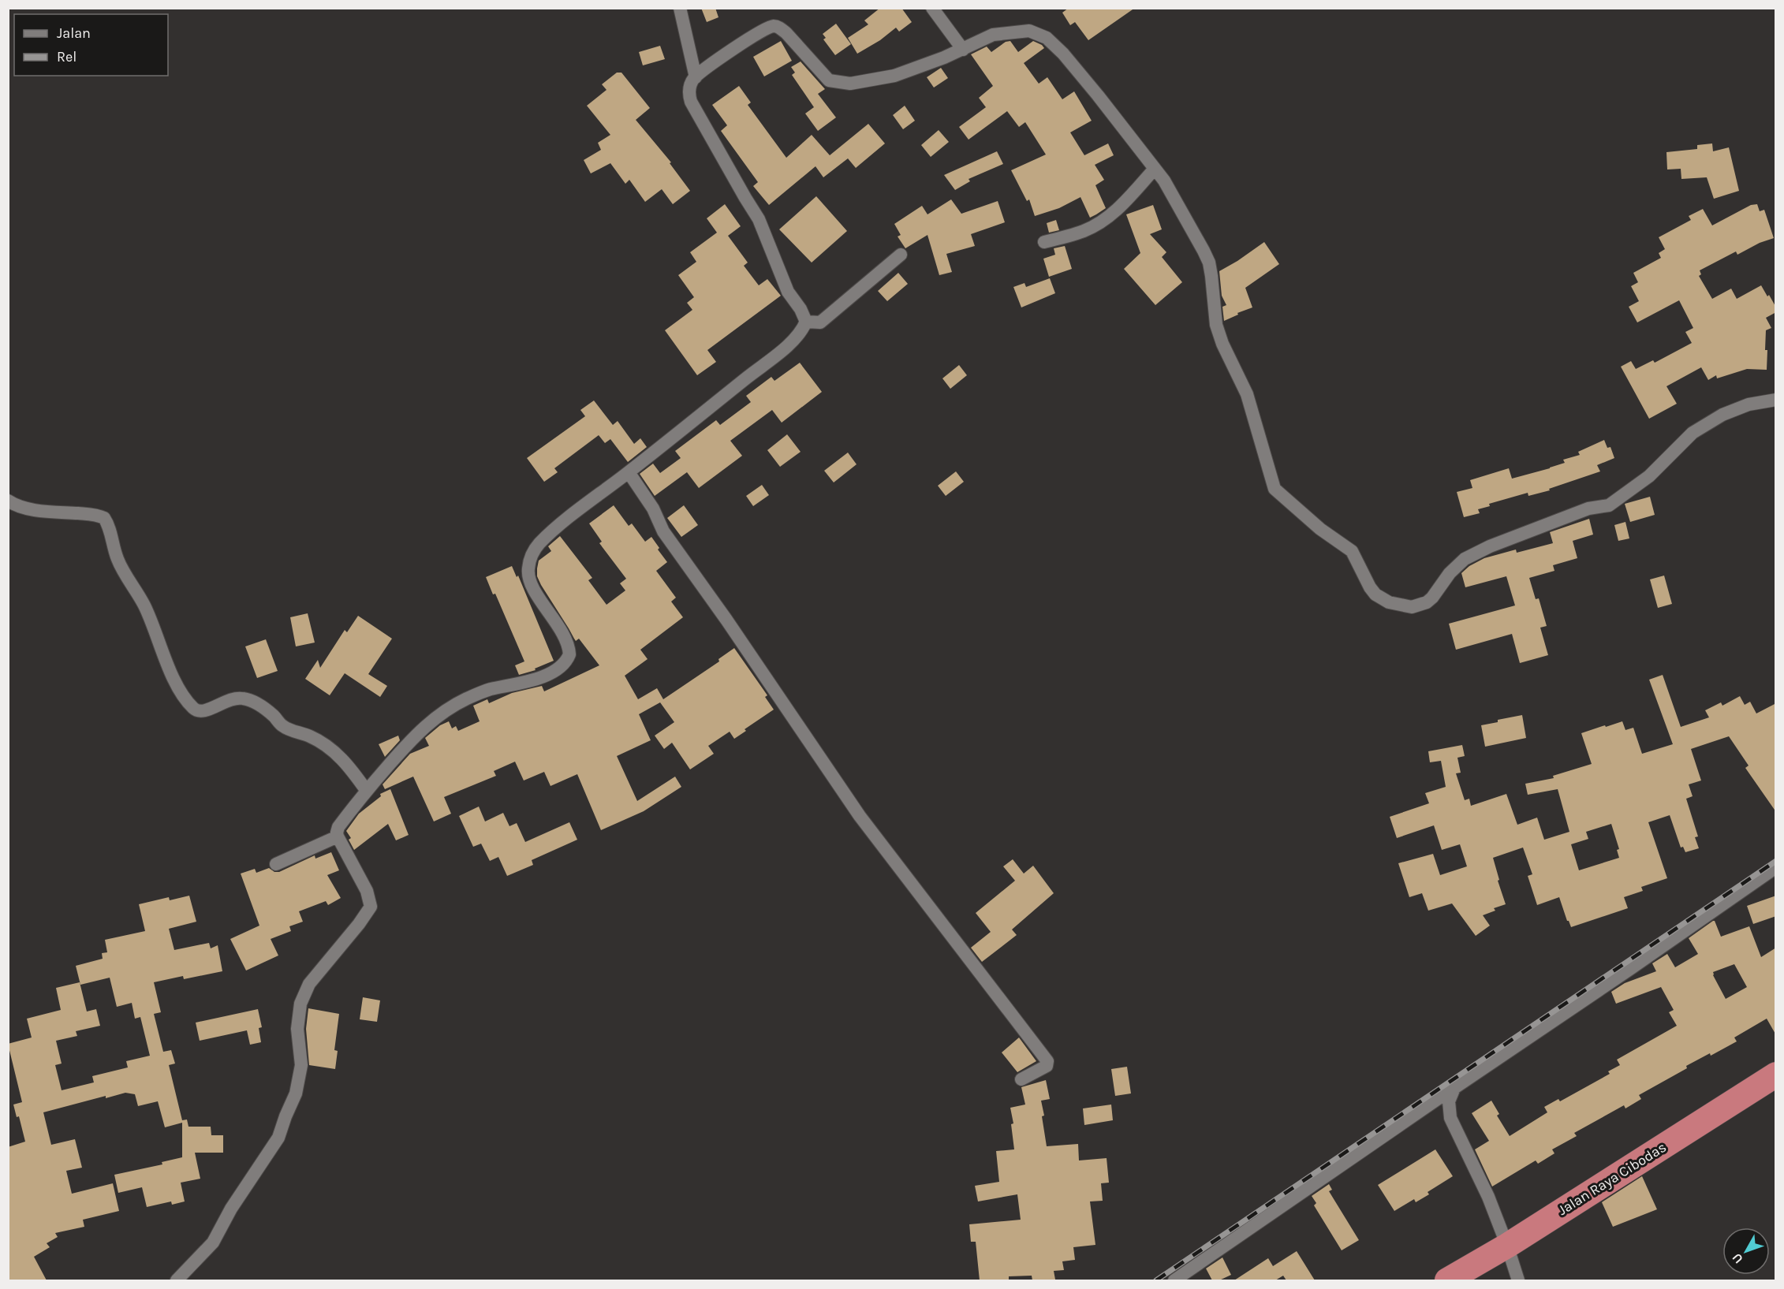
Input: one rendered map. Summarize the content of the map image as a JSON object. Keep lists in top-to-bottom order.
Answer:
{
  "streets": {
    "highway": ["Jalan Raya Cibodas"]
  },
  "legend": ["Jalan", "Rel"],
  "north": "bottom left"
}
